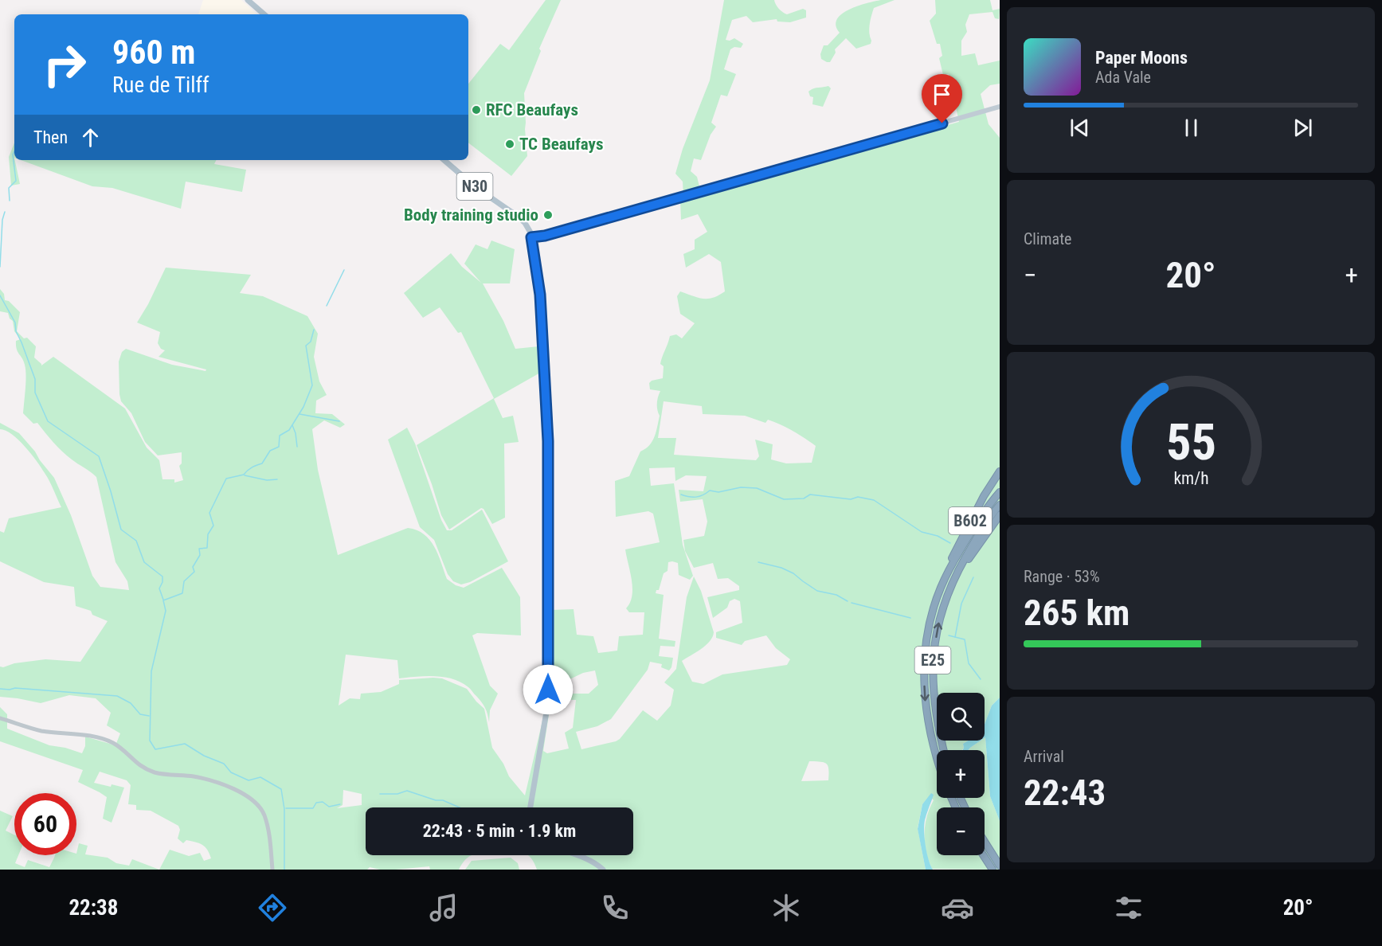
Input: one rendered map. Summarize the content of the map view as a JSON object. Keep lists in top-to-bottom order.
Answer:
{
  "streets": {
    "highway": ["B602", "E25"],
    "main road": ["N30"]
  },
  "crossings": [
    ["B602", "E25"]
  ],
  "places": ["RFC Beaufays", "TC Beaufays", "Body training studio"],
  "page": {
    "turn": ["960 m", "Rue de Tilff"],
    "song": ["Paper Moons", "Ada Vale"],
    "then": "Then",
    "tile": [
      "Climate",
      ["Range · 53%", "265 km"],
      ["Arrival", "22:43"]
    ],
    "heat": ["−", "20°", "+"],
    "map_buttons": ["+", "−"],
    "limit": "60",
    "trip": "22:43 · 5 min · 1.9 km",
    "tabs": ["22:38", "20°"],
    "gauge": ["55", "km/h"]
  }
}
